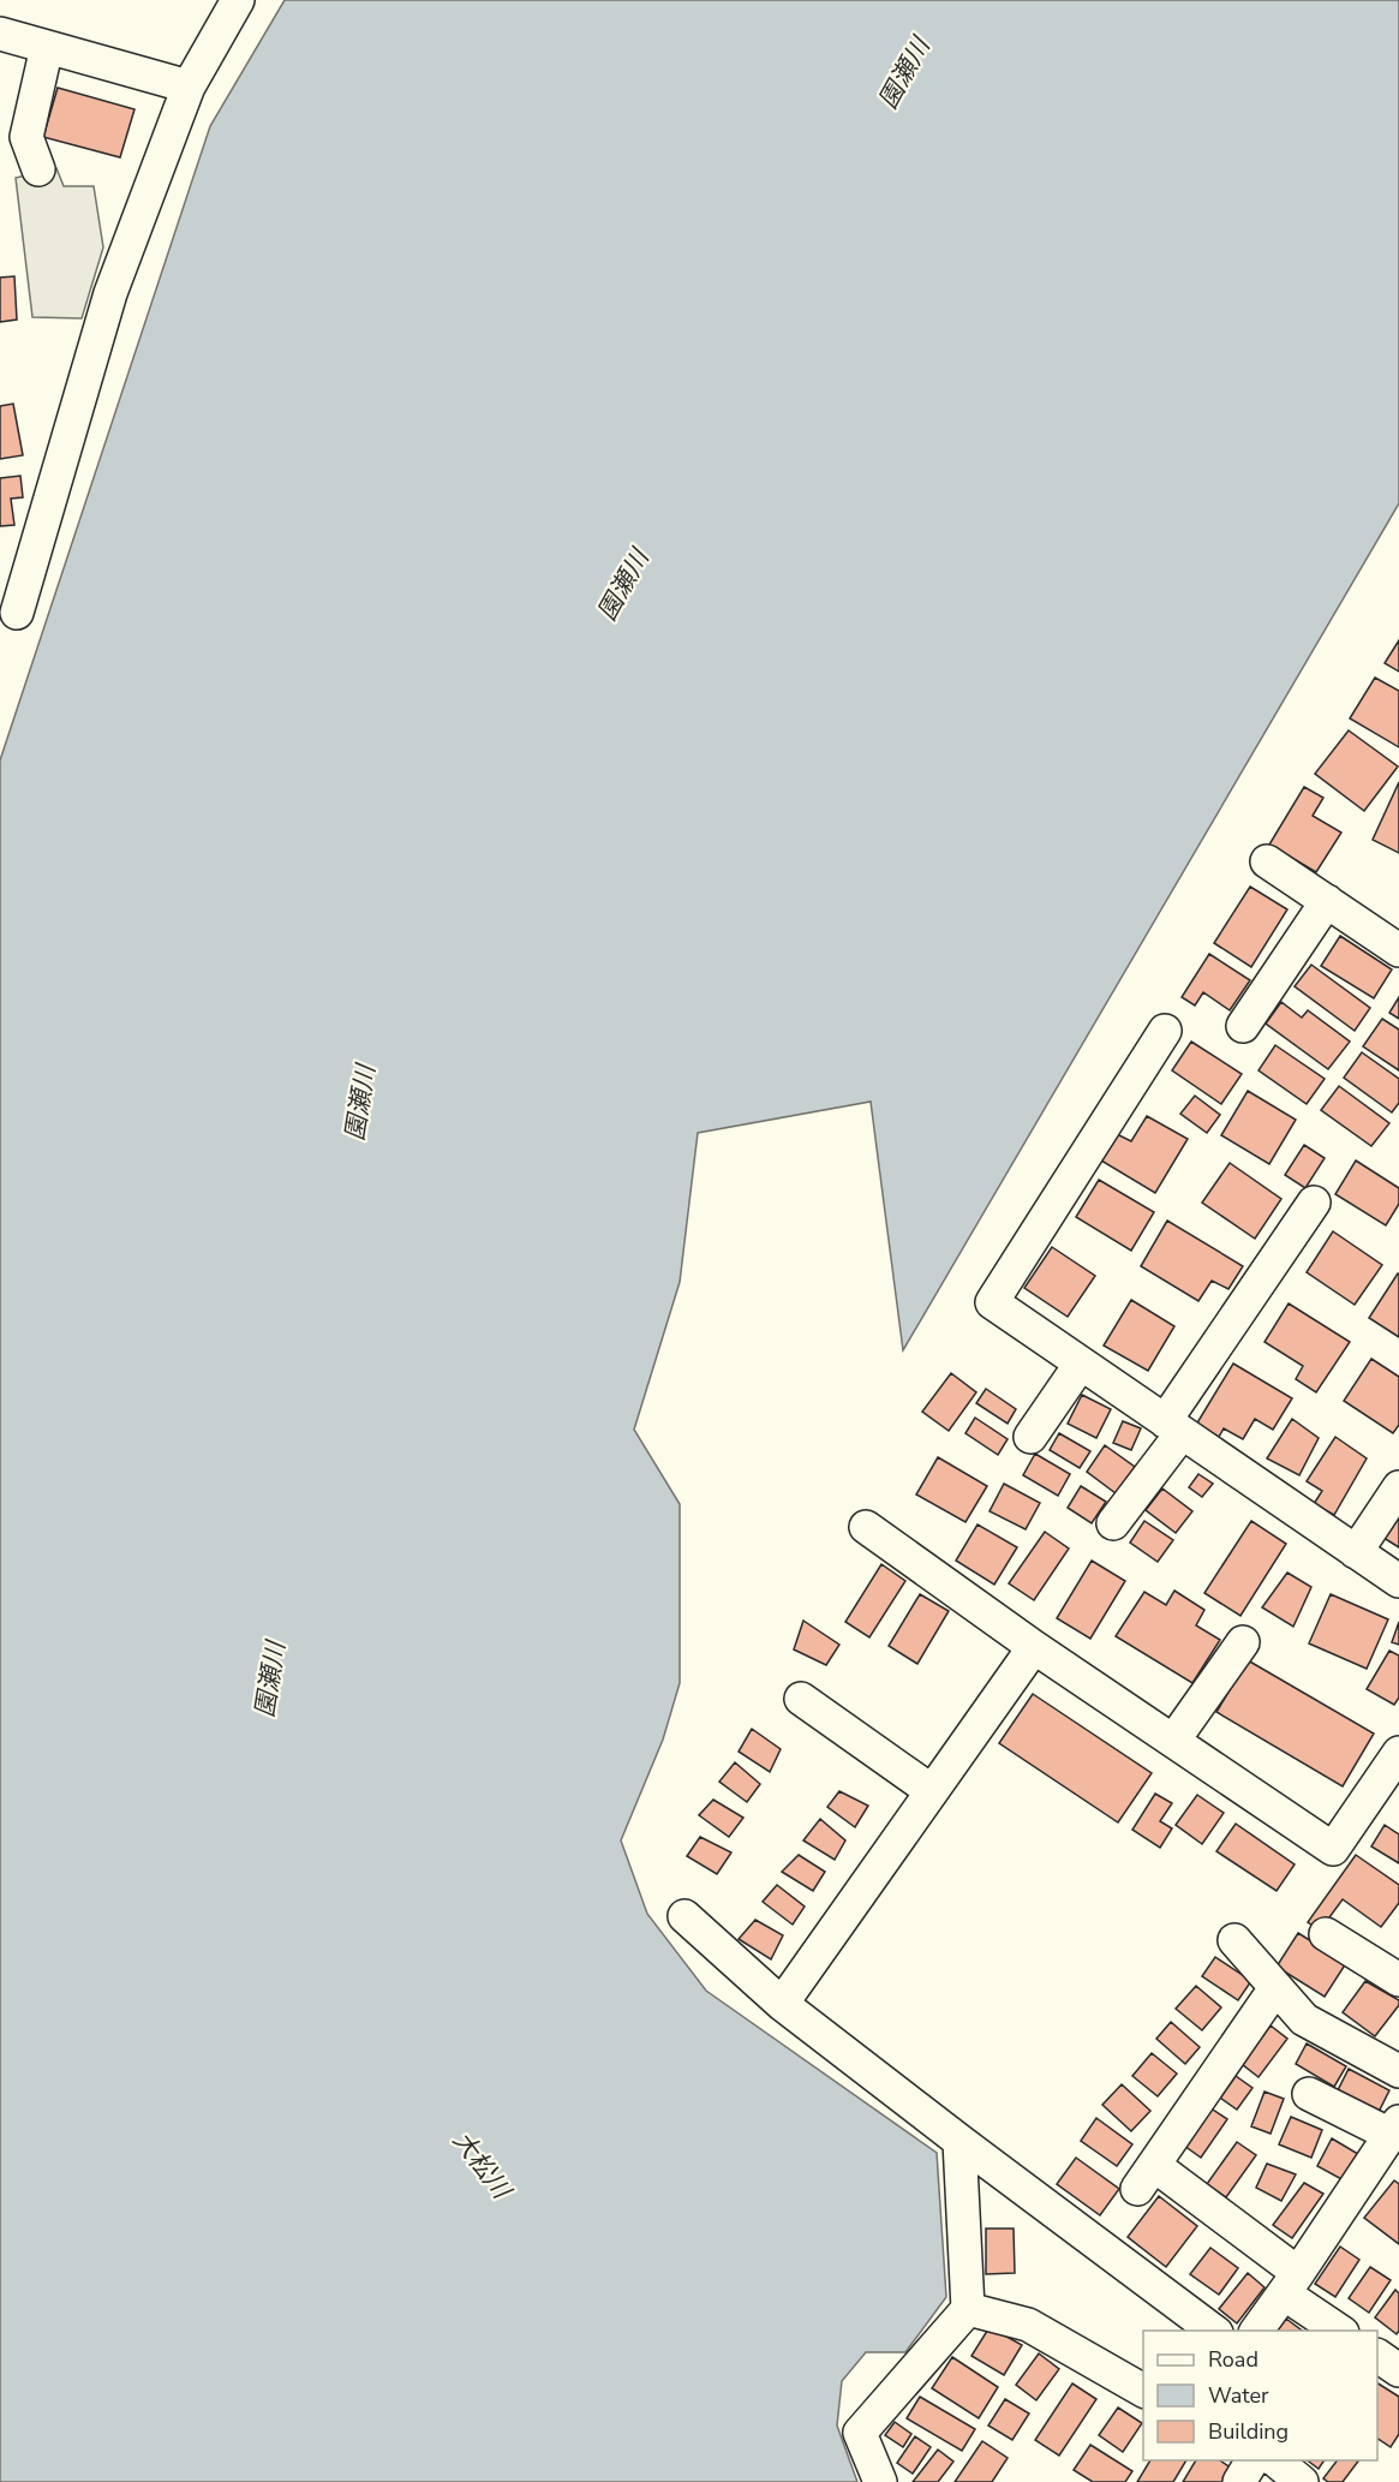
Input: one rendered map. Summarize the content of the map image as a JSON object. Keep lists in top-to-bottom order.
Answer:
{
  "water": ["園瀬川", "大松川"],
  "legend": ["Road", "Water", "Building"]
}
